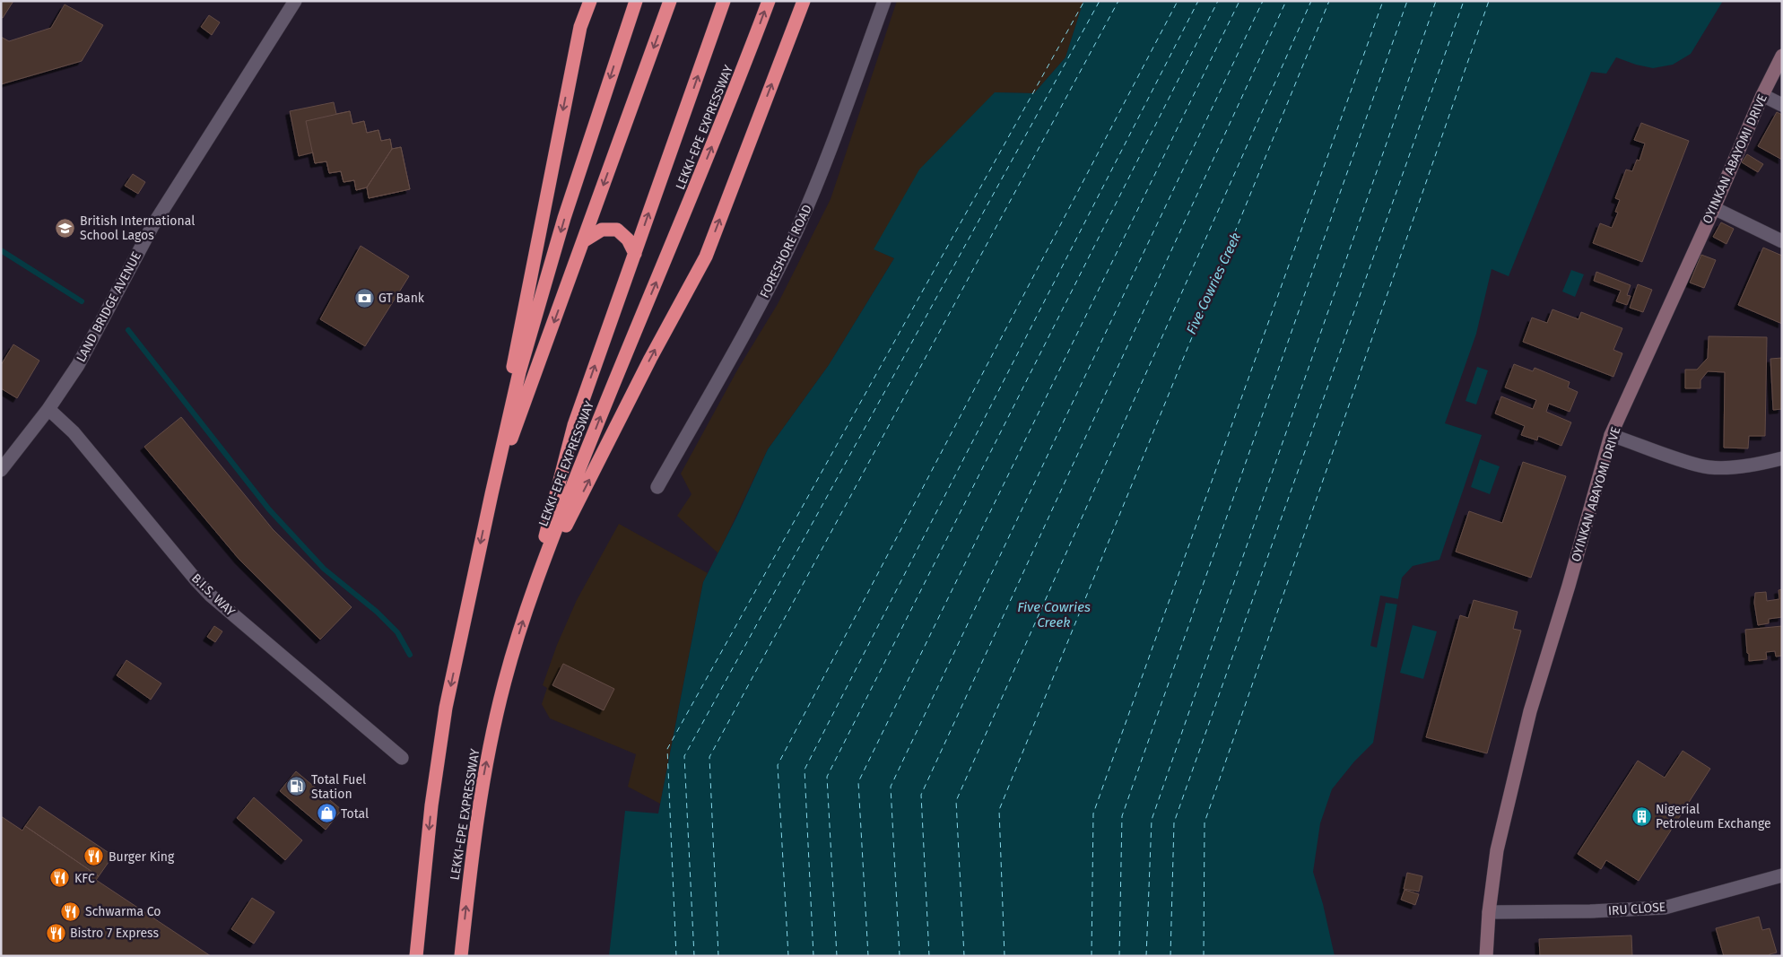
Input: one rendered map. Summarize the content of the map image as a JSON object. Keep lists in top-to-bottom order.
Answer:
{
  "streets": {
    "highway": ["LEKKI-EPE EXPRESSWAY"],
    "street": [
      "OYINKAN ABAYOMI DRIVE",
      "FORESHORE ROAD",
      "LAND BRIDGE AVENUE",
      "B.I.S. WAY",
      "IRU CLOSE"
    ]
  },
  "crossings": [
    ["OYINKAN ABAYOMI DRIVE", "IRU CLOSE"],
    ["LAND BRIDGE AVENUE", "B.I.S. WAY"]
  ],
  "water": ["Five Cowries Creek"],
  "places": {
    "school or university": ["British International School Lagos"],
    "bank": ["GT Bank"],
    "fuel station": ["Total Fuel Station"],
    "shop": ["Total"],
    "building": ["Nigerial Petroleum Exchange"],
    "restaurant": [
      "Burger King",
      "KFC",
      "Schwarma Co",
      "Bistro 7 Express"
    ]
  }
}
